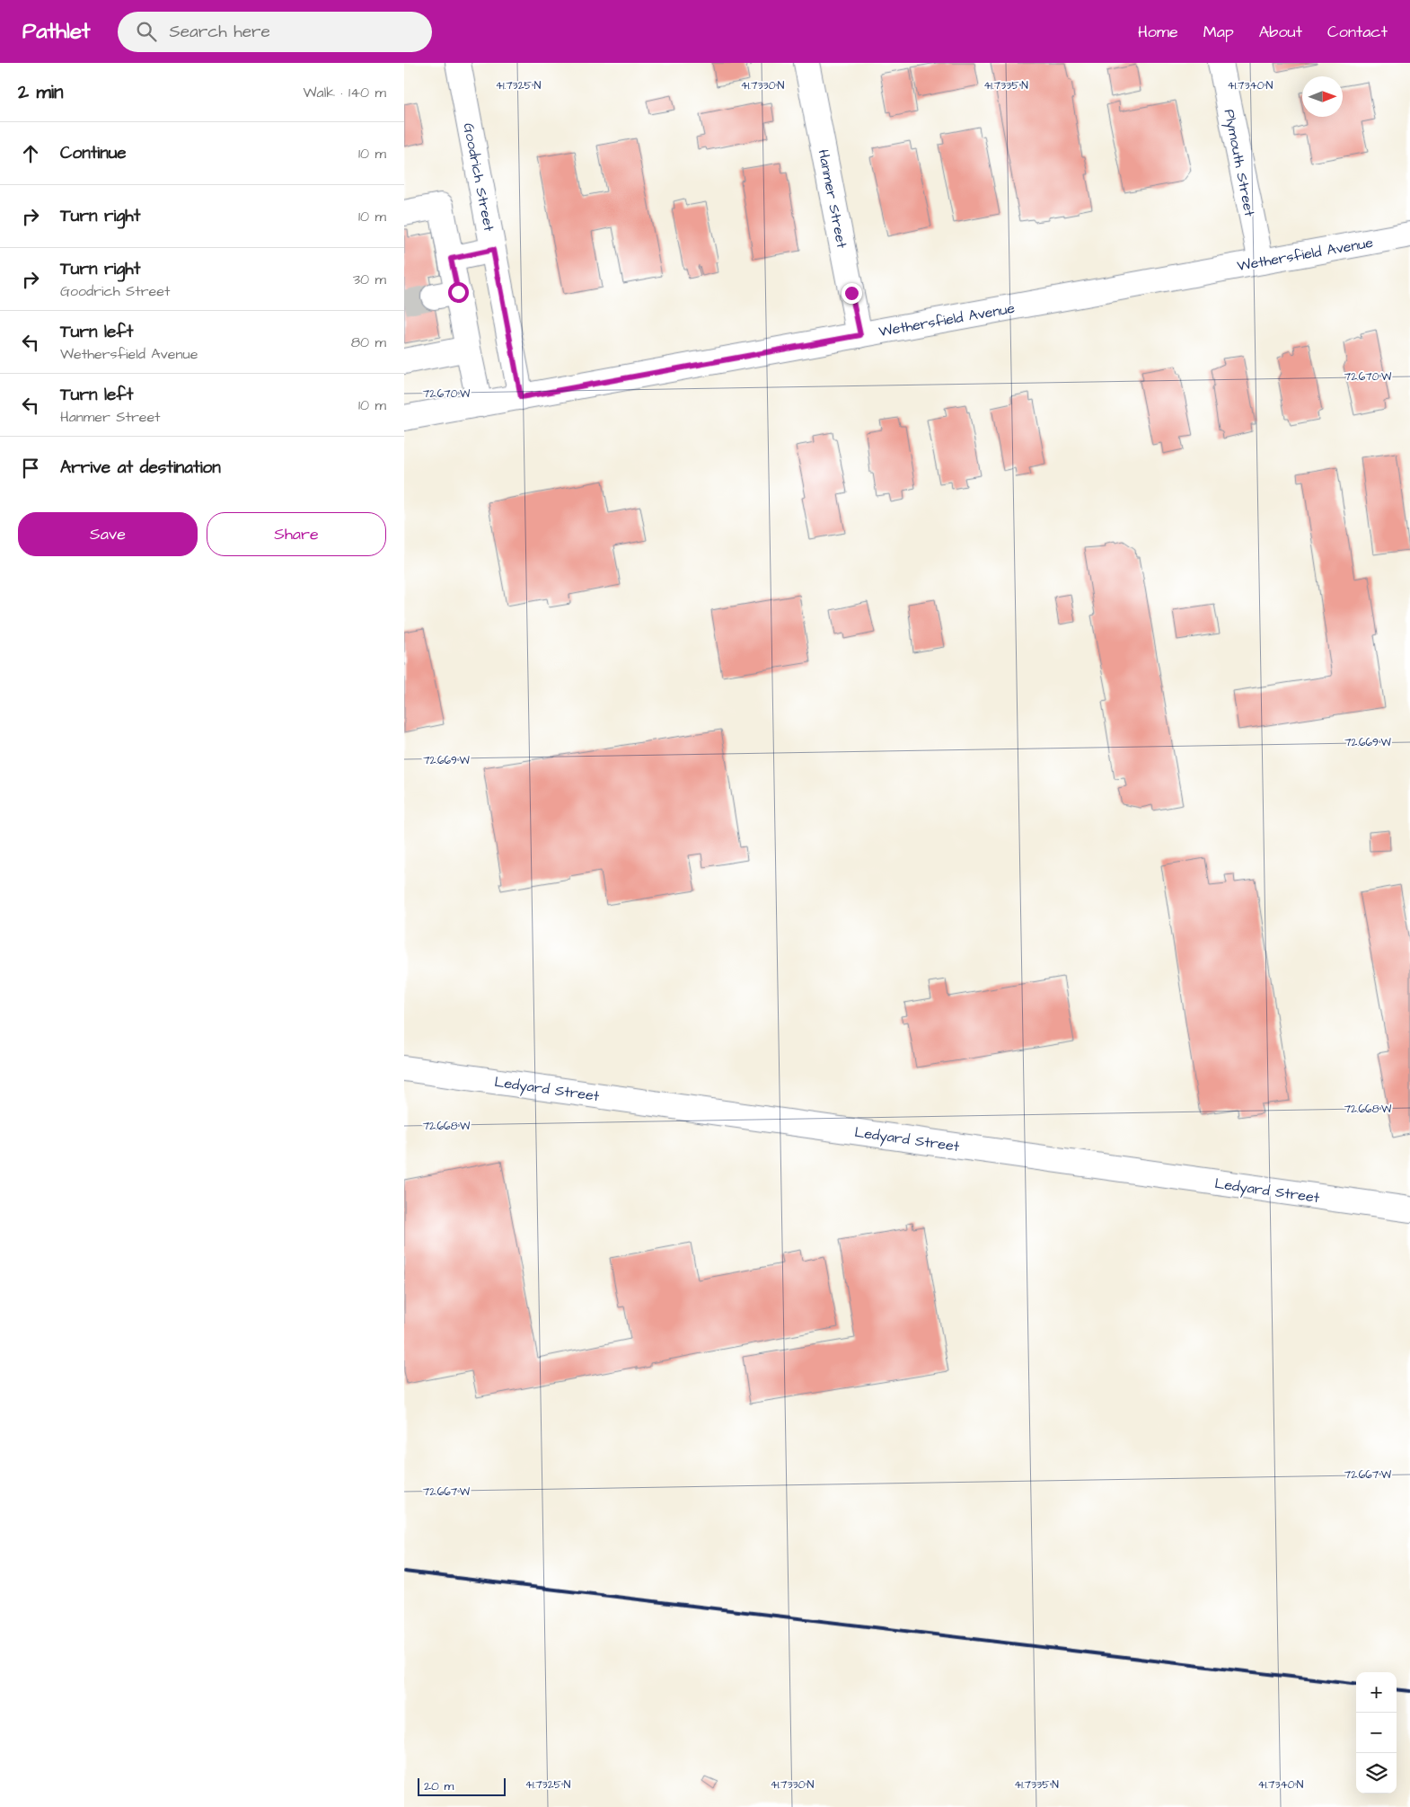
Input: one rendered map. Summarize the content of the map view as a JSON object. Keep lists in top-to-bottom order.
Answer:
{
  "streets": {
    "street": [
      "Plymouth Street",
      "Goodrich Street",
      "Hanmer Street",
      "Wethersfield Avenue",
      "Ledyard Street"
    ]
  },
  "crossings": [
    ["Plymouth Street", "Wethersfield Avenue"],
    ["Goodrich Street", "Wethersfield Avenue"],
    ["Hanmer Street", "Wethersfield Avenue"]
  ],
  "scale_bar": "20 m",
  "north": "right",
  "page": {
    "header": "Pathlet",
    "search": "Search here",
    "nav": [
      "Home",
      "Map",
      "About",
      "Contact"
    ],
    "heading": ["2 min", "Walk · 140 m"],
    "list": [
      ["Continue", "10 m"],
      ["Turn right", "10 m"],
      ["Turn right", "Goodrich Street", "30 m"],
      ["Turn left", "Wethersfield Avenue", "80 m"],
      ["Turn left", "Hanmer Street", "10 m"],
      "Arrive at destination"
    ],
    "buttons": ["Save", "Share"],
    "map_buttons": ["+", "−"],
    "scale": "20 m"
  },
  "coordinates": [
    "41.7325°N",
    "41.7330°N",
    "41.7335°N",
    "41.7340°N",
    "72.670°W",
    "72.669°W",
    "72.668°W",
    "72.667°W"
  ]
}
